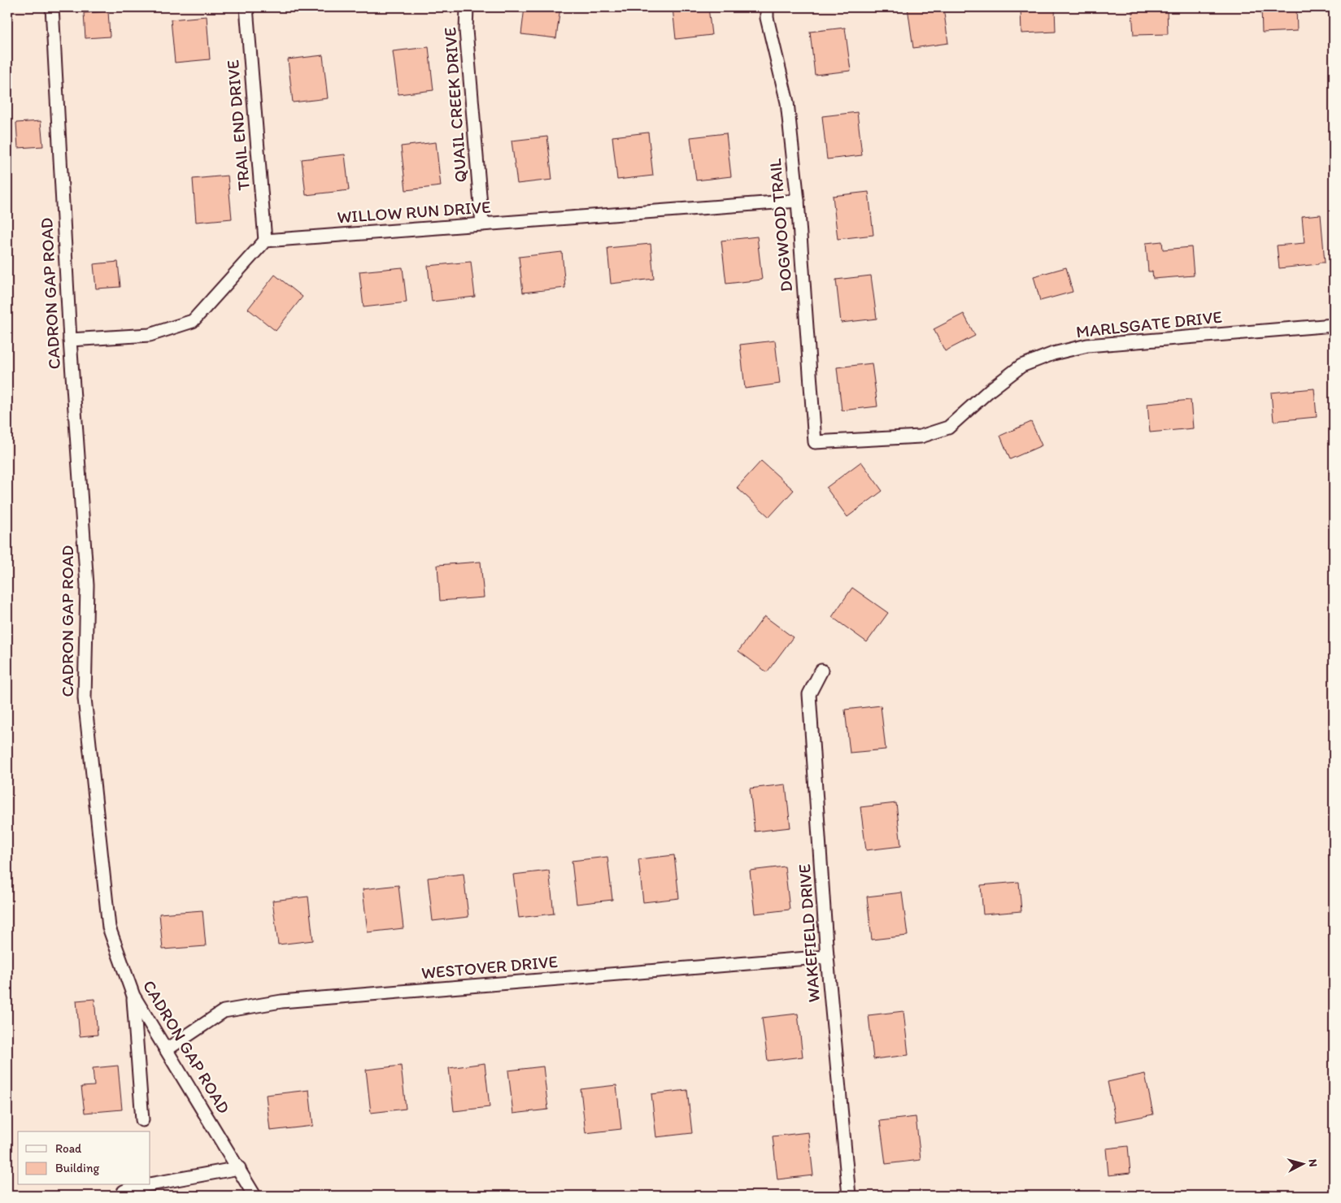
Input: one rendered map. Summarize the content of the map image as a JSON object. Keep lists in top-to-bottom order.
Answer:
{
  "streets": {
    "street": [
      "QUAIL CREEK DRIVE",
      "TRAIL END DRIVE",
      "WILLOW RUN DRIVE",
      "DOGWOOD TRAIL",
      "CADRON GAP ROAD",
      "MARLSGATE DRIVE",
      "WAKEFIELD DRIVE",
      "WESTOVER DRIVE"
    ]
  },
  "crossings": [
    ["QUAIL CREEK DRIVE", "WILLOW RUN DRIVE"],
    ["TRAIL END DRIVE", "WILLOW RUN DRIVE"],
    ["WILLOW RUN DRIVE", "DOGWOOD TRAIL"],
    ["DOGWOOD TRAIL", "MARLSGATE DRIVE"],
    ["CADRON GAP ROAD", "WESTOVER DRIVE"],
    ["WAKEFIELD DRIVE", "WESTOVER DRIVE"]
  ],
  "legend": ["Road", "Building"],
  "north": "right"
}
